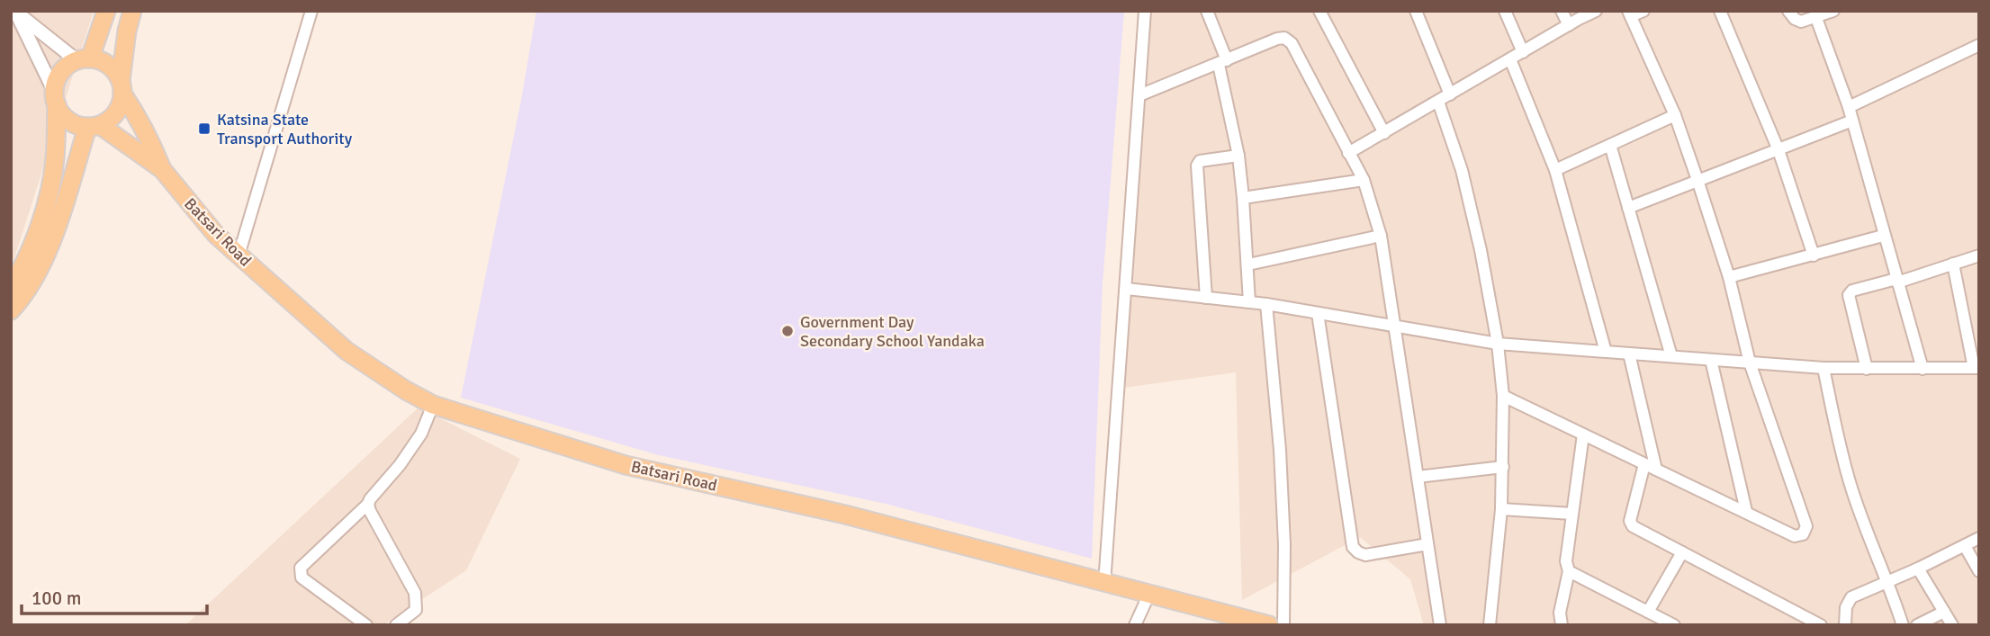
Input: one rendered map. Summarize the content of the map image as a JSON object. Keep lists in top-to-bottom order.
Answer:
{
  "streets": {
    "main road": ["Batsari Road"]
  },
  "places": {
    "transit": ["Katsina State Transport Authority"],
    "other": ["Government Day Secondary School Yandaka"]
  },
  "scale_bar": "100 m"
}
